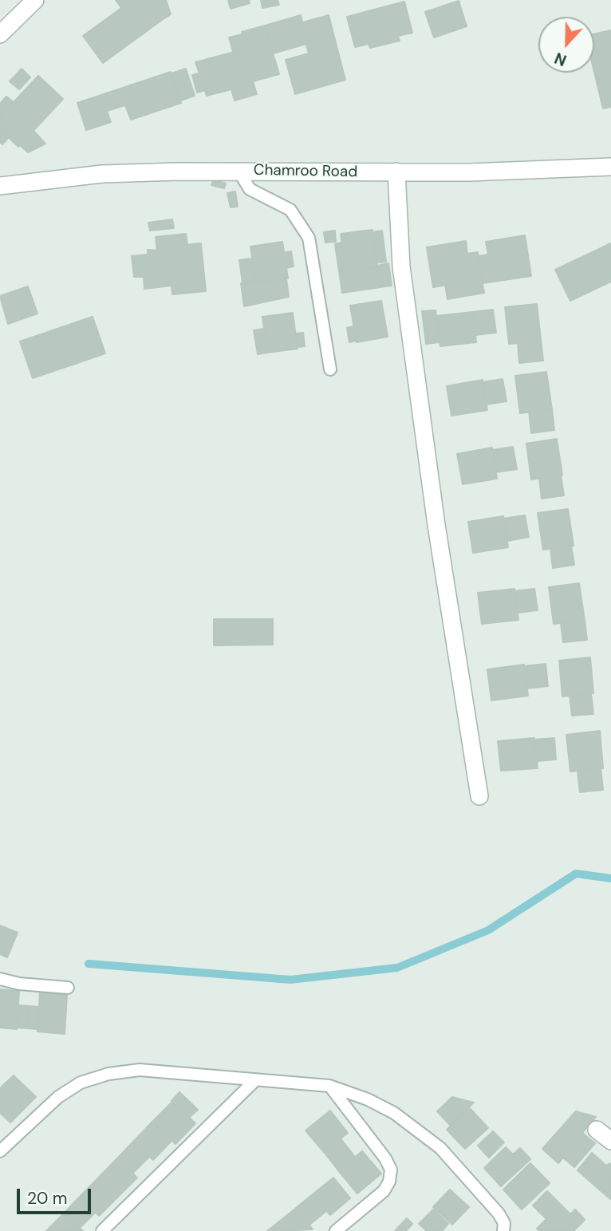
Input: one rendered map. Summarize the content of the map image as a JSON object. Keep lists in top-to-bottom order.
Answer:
{
  "streets": {
    "street": ["Chamroo Road"]
  },
  "scale_bar": "20 m",
  "north": "bottom"
}
